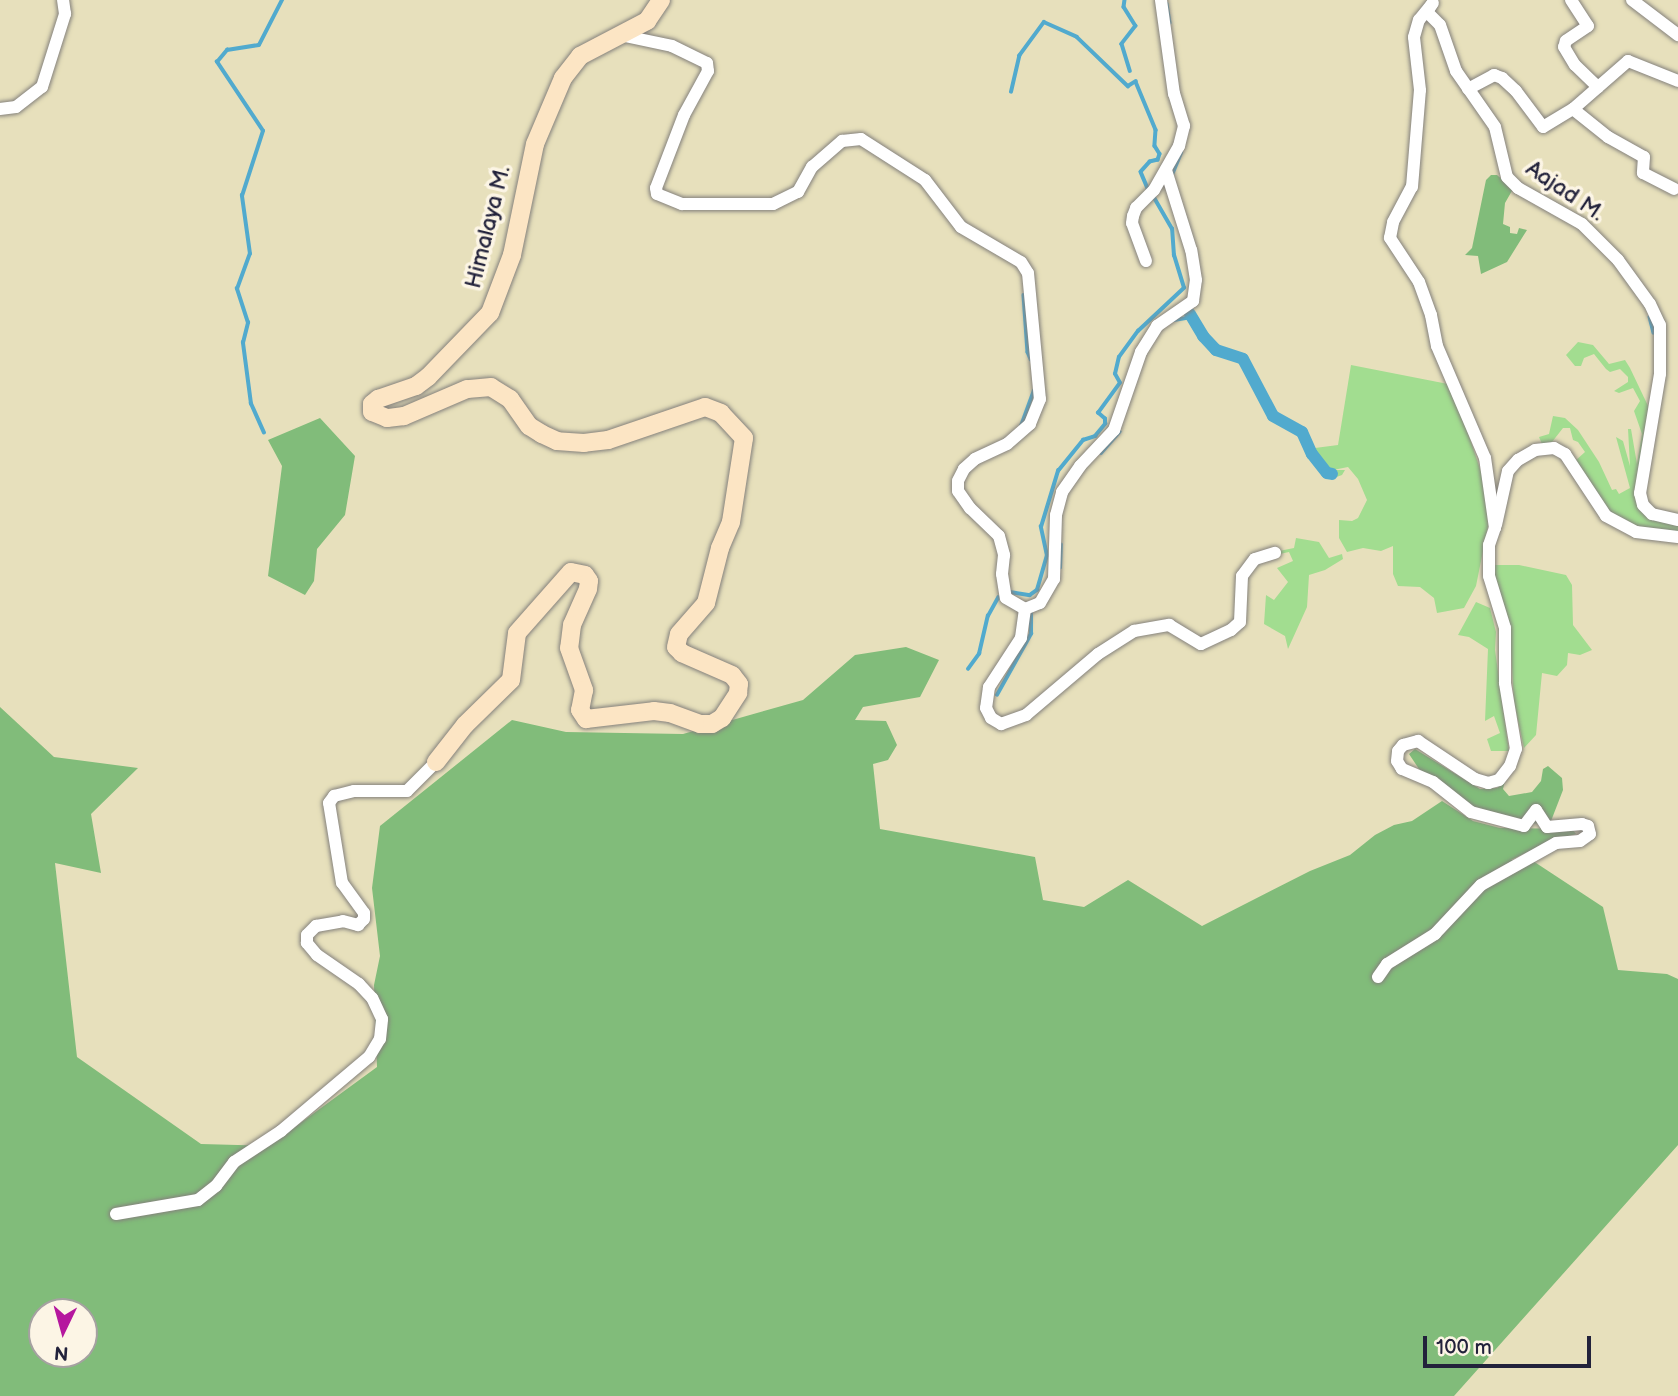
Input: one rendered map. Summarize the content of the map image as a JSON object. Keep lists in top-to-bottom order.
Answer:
{
  "streets": {
    "street": ["Aajad M.", "Himalaya M."]
  },
  "scale_bar": "100 m",
  "north": "bottom"
}
